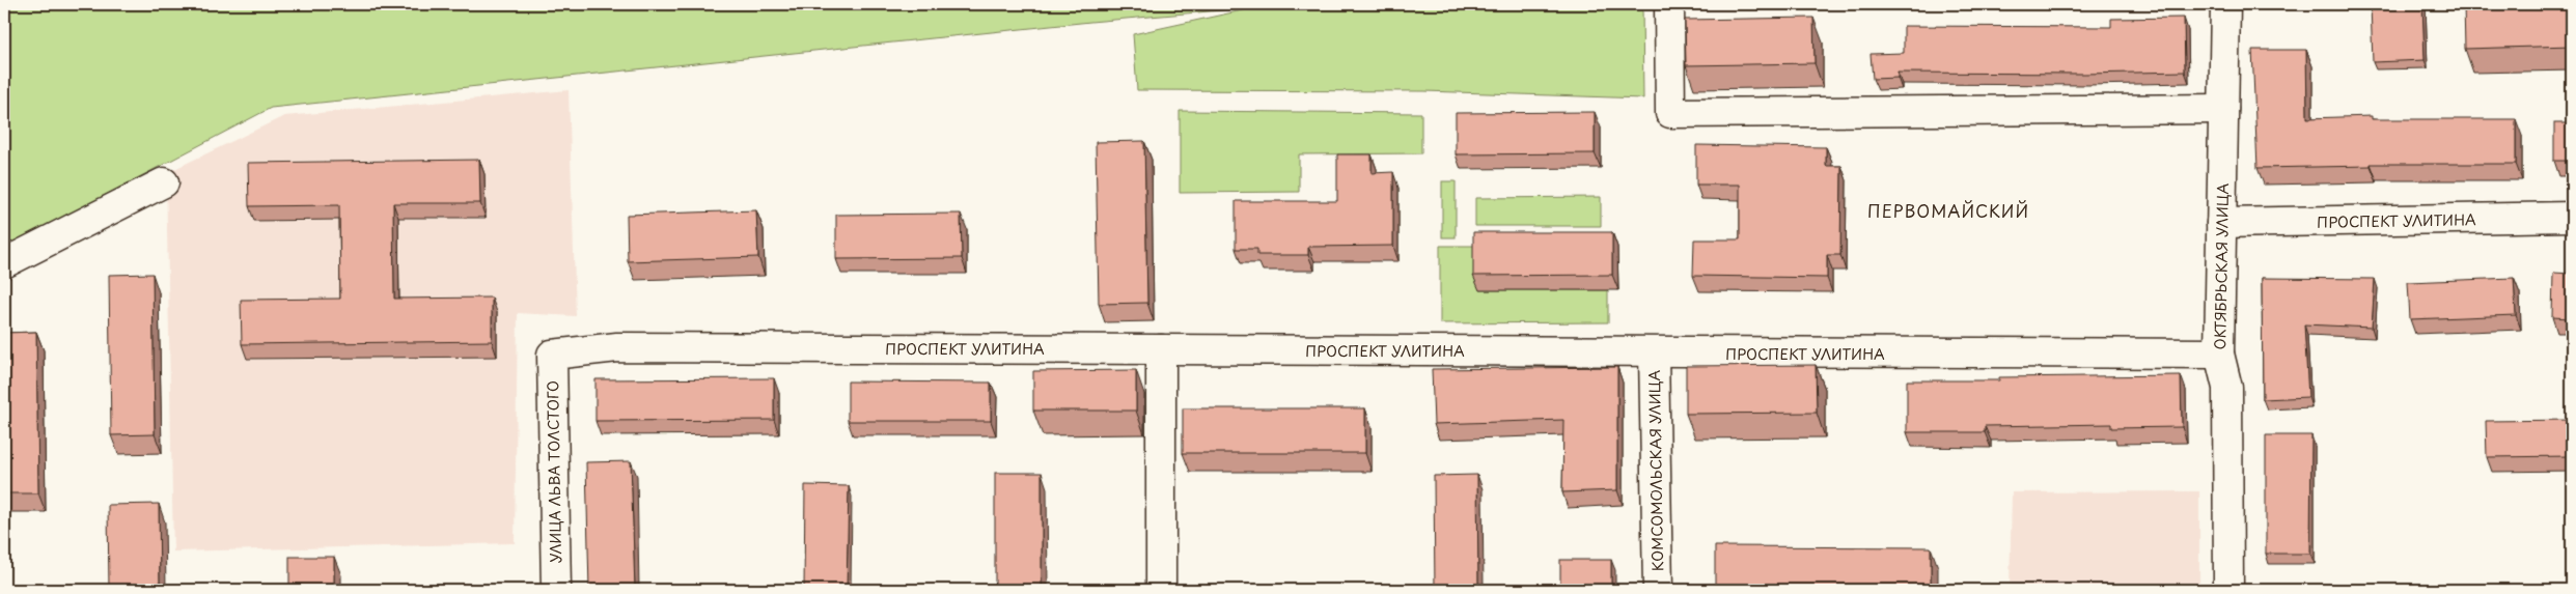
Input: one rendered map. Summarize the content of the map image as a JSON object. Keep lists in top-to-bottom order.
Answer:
{
  "streets": {
    "street": [
      "ПРОСПЕКТ УЛИТИНА",
      "ОКТЯБРЬСКАЯ УЛИЦА",
      "КОМСОМОЛЬСКАЯ УЛИЦА",
      "УЛИЦА ЛЬВА ТОЛСТОГО"
    ]
  },
  "crossings": [
    ["ПРОСПЕКТ УЛИТИНА", "ОКТЯБРЬСКАЯ УЛИЦА"],
    ["ПРОСПЕКТ УЛИТИНА", "КОМСОМОЛЬСКАЯ УЛИЦА"],
    ["ПРОСПЕКТ УЛИТИНА", "УЛИЦА ЛЬВА ТОЛСТОГО"]
  ],
  "districts": ["ПЕРВОМАЙСКИЙ"]
}
